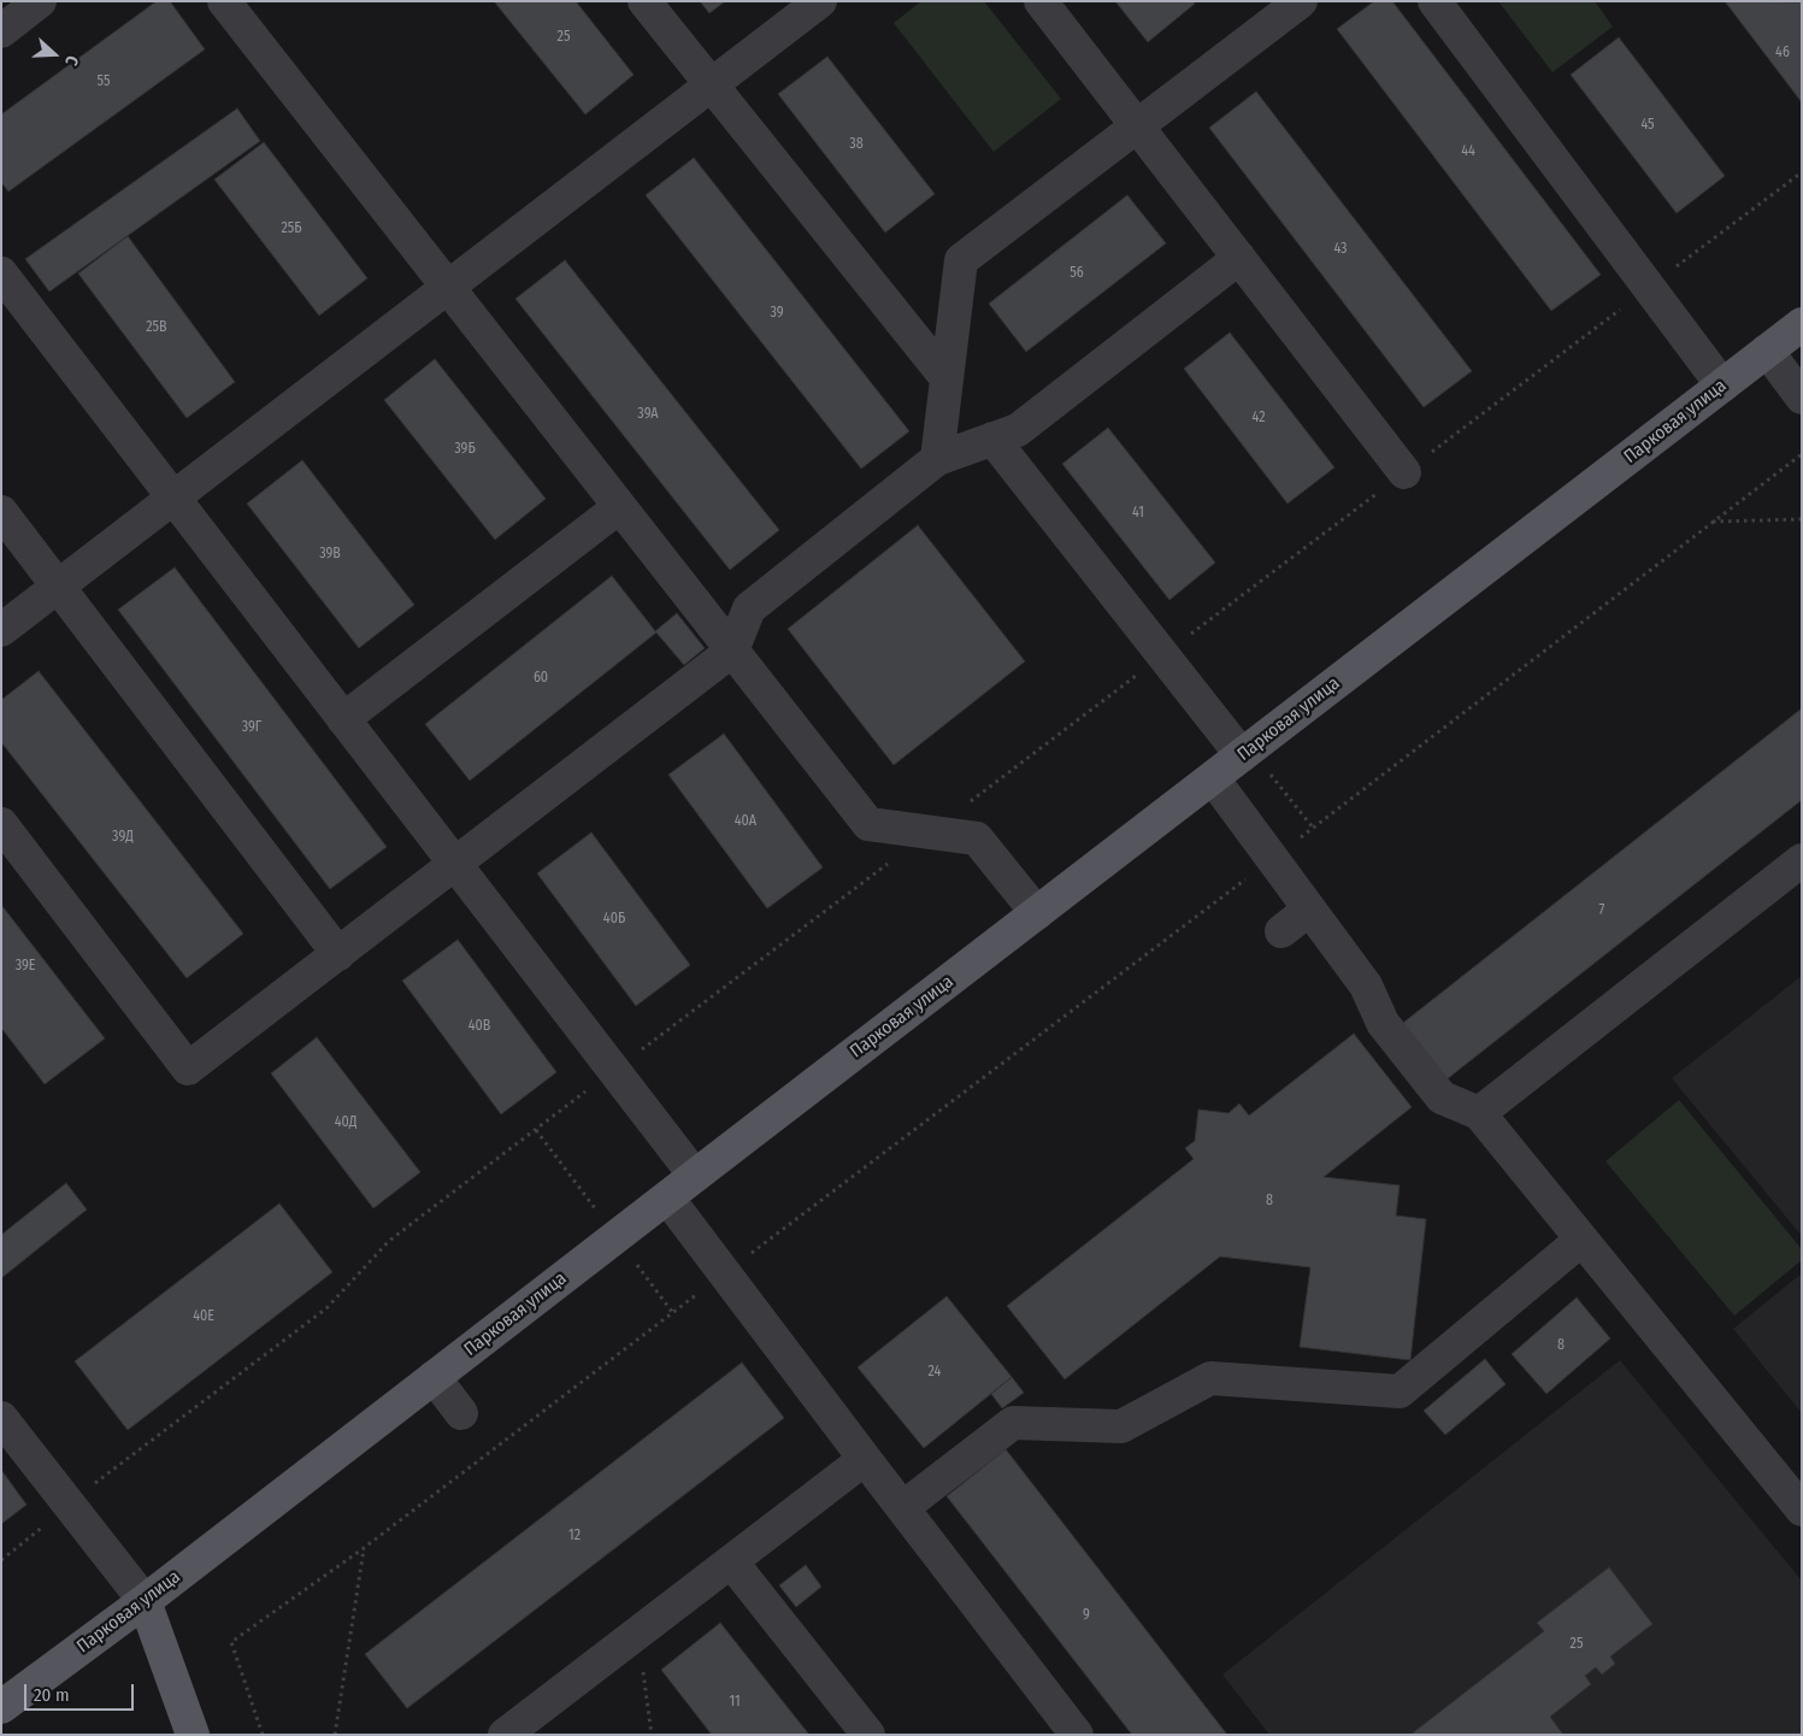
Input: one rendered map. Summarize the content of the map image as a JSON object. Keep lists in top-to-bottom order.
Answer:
{
  "streets": {
    "main road": ["Парковая улица"]
  },
  "house_numbers": [
    "25",
    "46",
    "55",
    "45",
    "38",
    "44",
    "25Б",
    "43",
    "56",
    "39",
    "25В",
    "39А",
    "42",
    "39Б",
    "41",
    "39В",
    "60",
    "39Г",
    "40А",
    "39Д",
    "7",
    "40Б",
    "39Е",
    "40В",
    "40Д",
    "8",
    "40Е",
    "8",
    "24",
    "12",
    "9",
    "25",
    "11"
  ],
  "scale_bar": "20 m",
  "north": "right"
}
